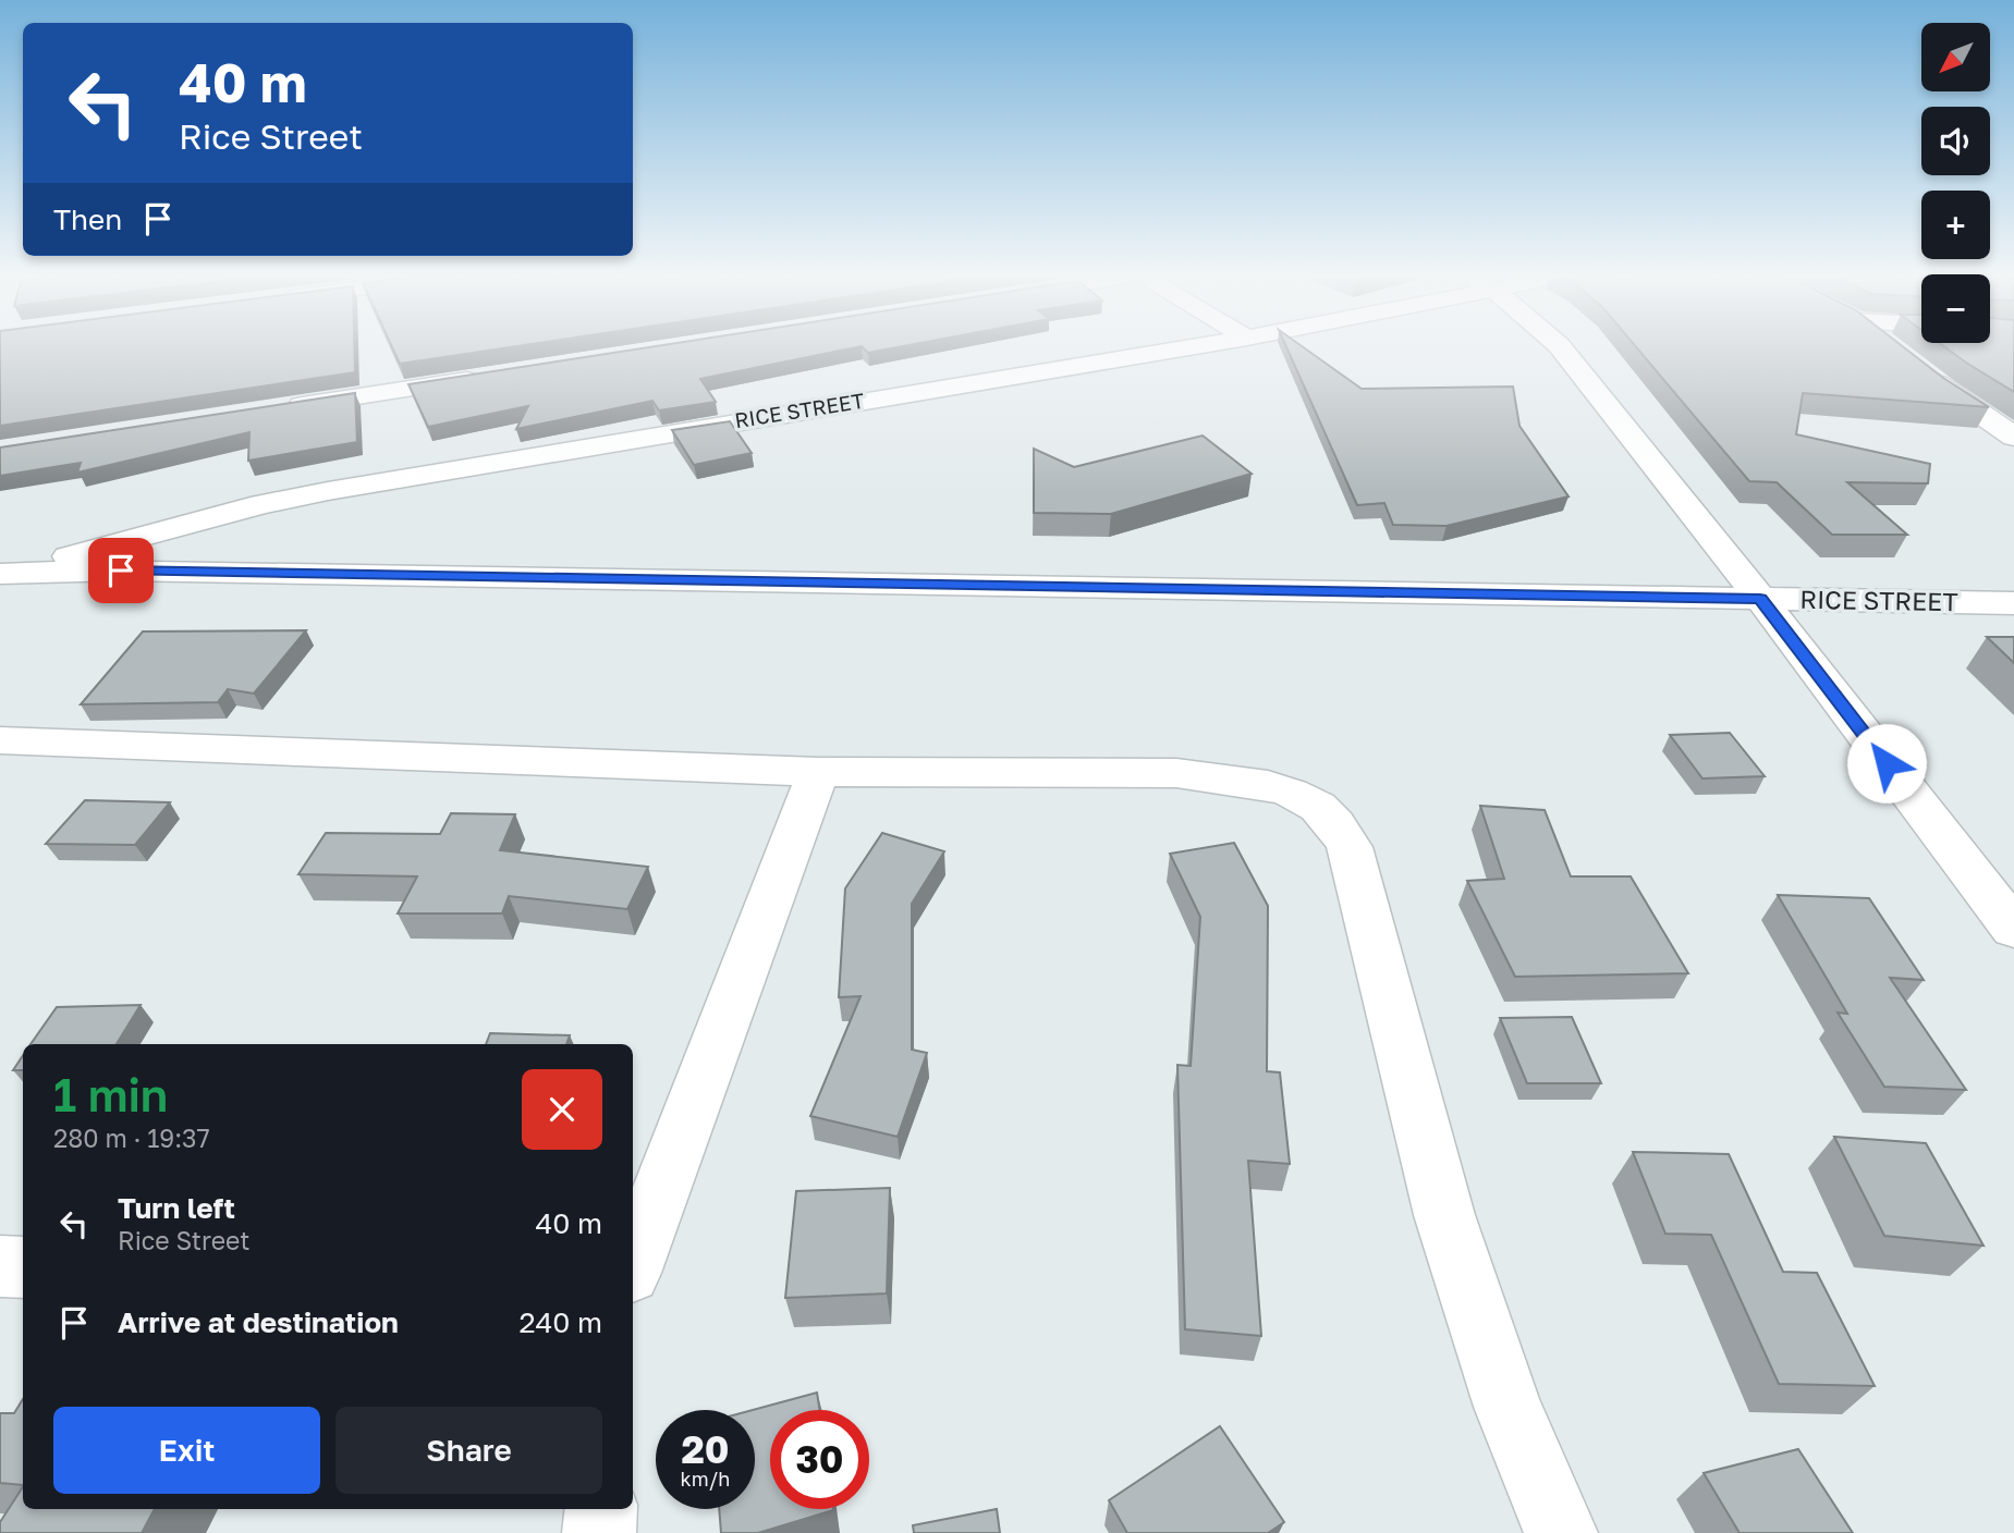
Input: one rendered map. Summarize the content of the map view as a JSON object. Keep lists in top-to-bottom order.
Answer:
{
  "streets": {
    "street": ["RICE STREET"]
  },
  "north": "bottom left",
  "page": {
    "map_buttons": ["+", "−"],
    "turn": ["40 m", "Rice Street"],
    "then": "Then",
    "heading": ["1 min", "280 m · 19:37"],
    "list": [
      {
        "name": "Turn left",
        "note": "Rice Street",
        "value": "40 m"
      },
      {
        "name": "Arrive at destination",
        "value": "240 m"
      }
    ],
    "buttons": ["Exit", "Share"],
    "speed": "20 km/h",
    "limit": "30"
  }
}
